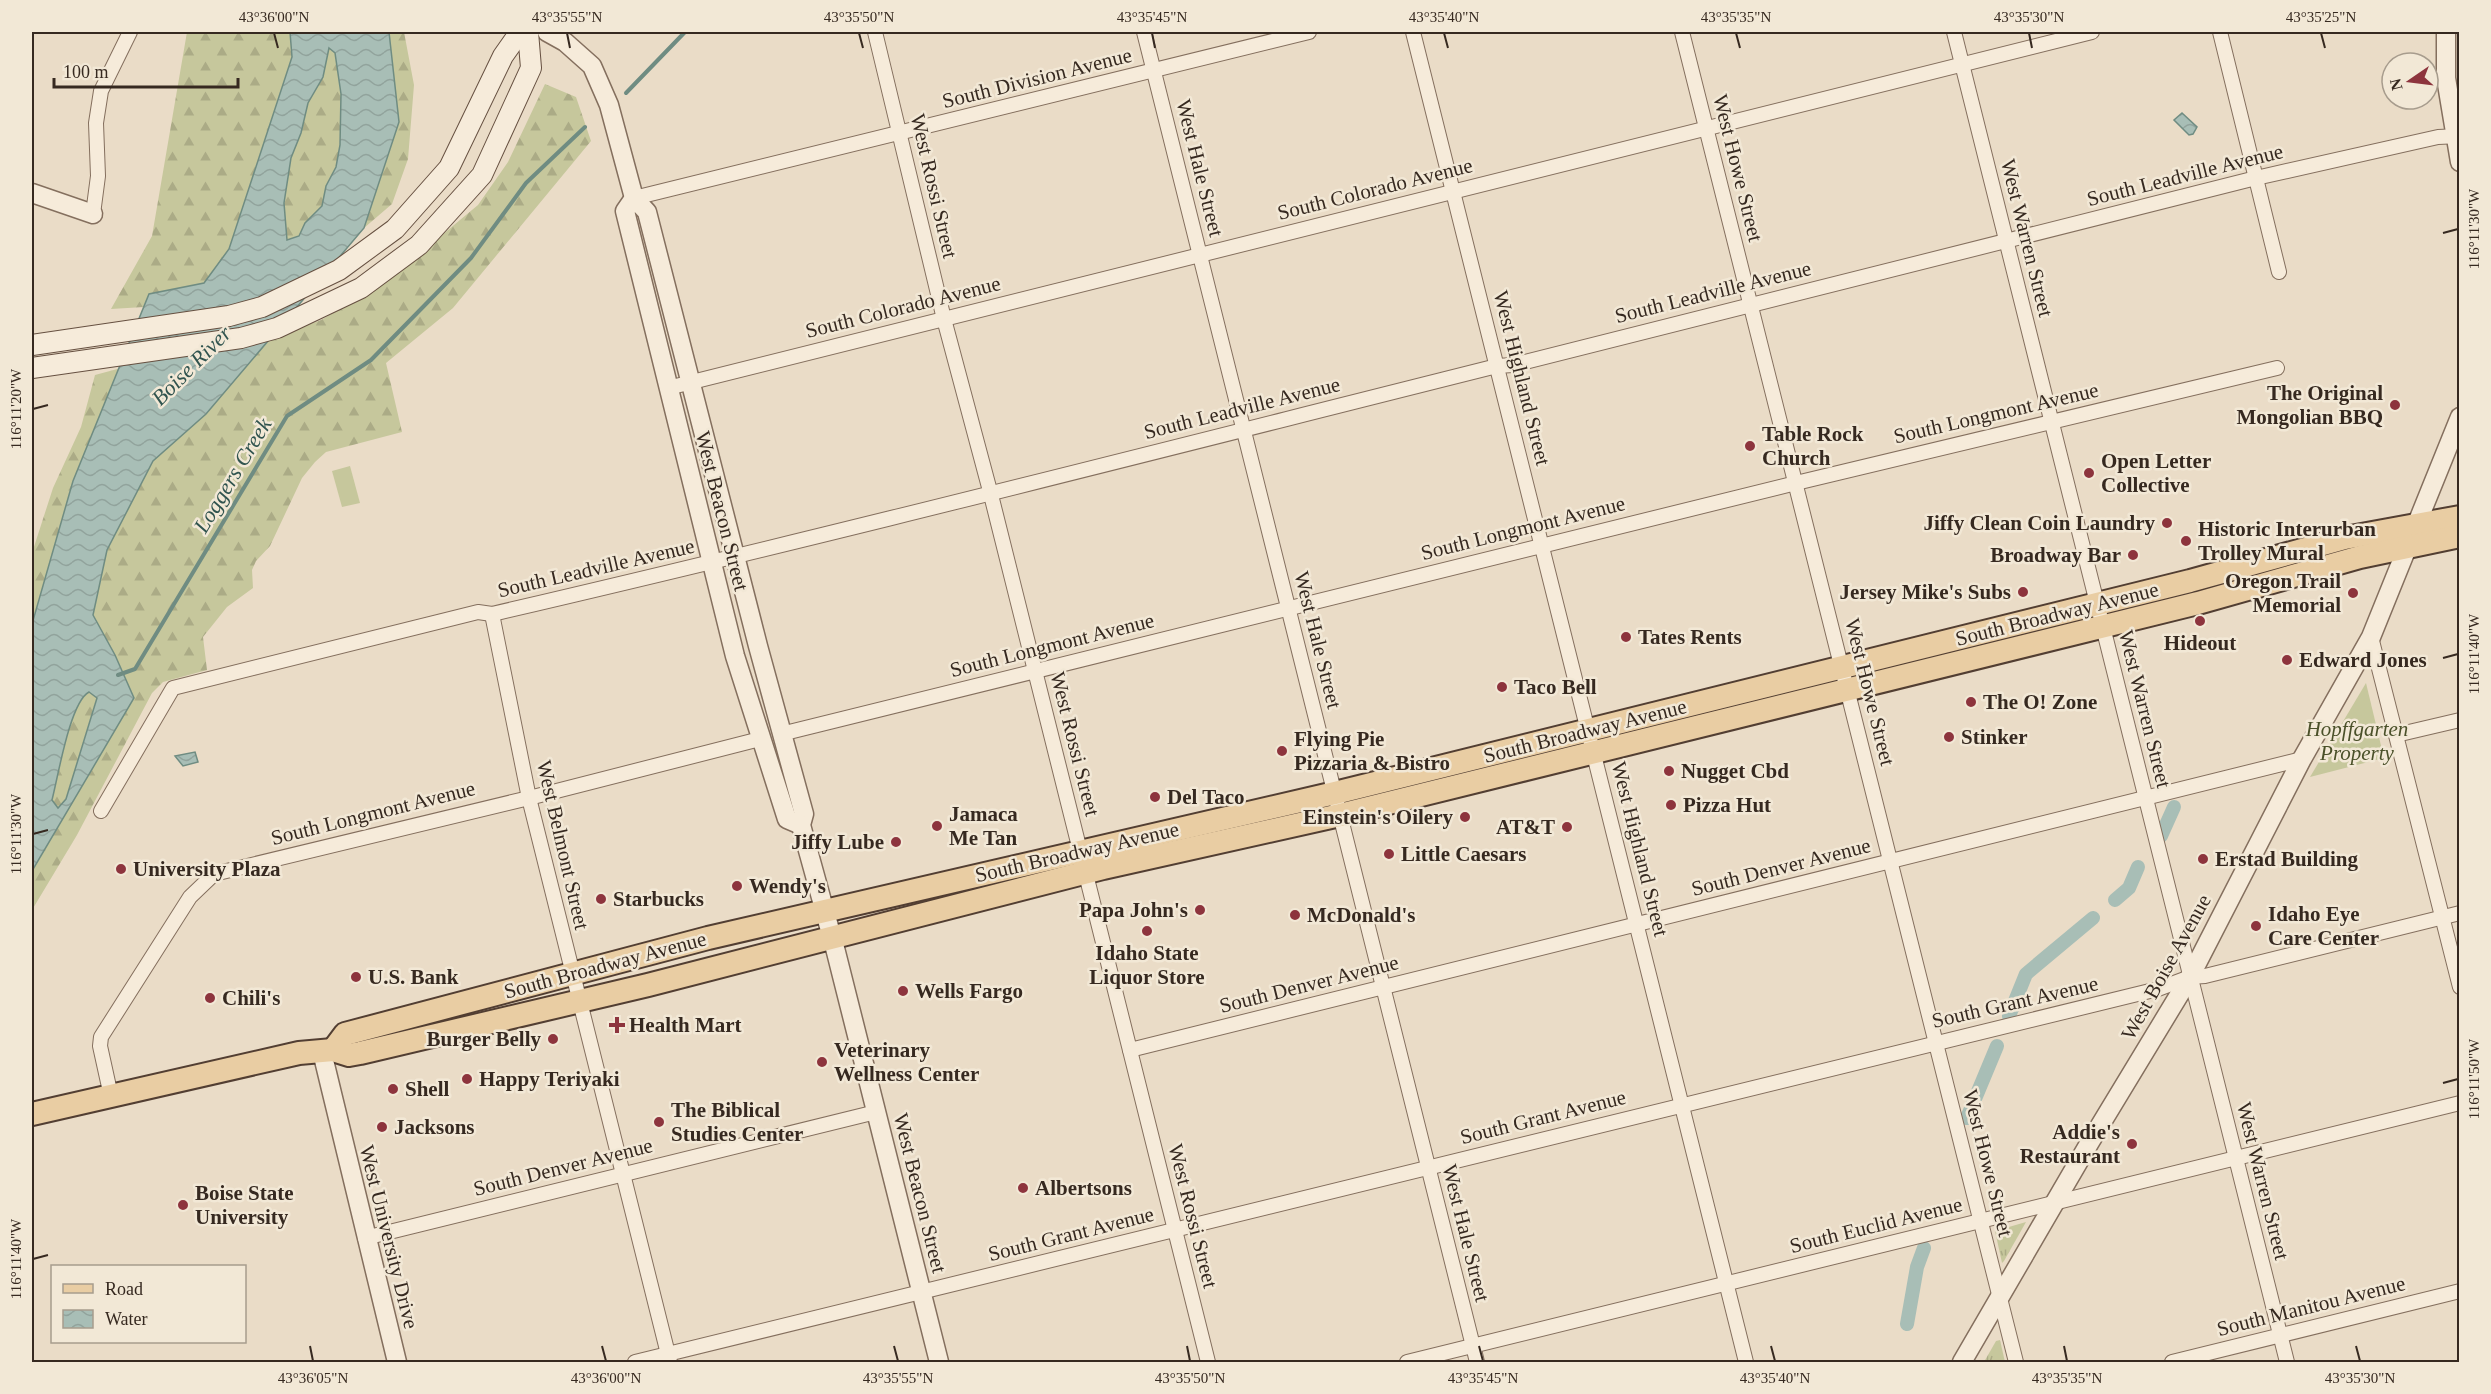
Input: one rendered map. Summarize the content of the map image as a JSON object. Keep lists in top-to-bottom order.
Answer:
{
  "streets": {
    "main road": ["South Broadway Avenue"],
    "street": [
      "South Division Avenue",
      "West Hale Street",
      "West Howe Street",
      "South Leadville Avenue",
      "West Rossi Street",
      "South Colorado Avenue",
      "West Warren Street",
      "West Highland Street",
      "South Longmont Avenue",
      "West Beacon Street",
      "West Belmont Street",
      "South Denver Avenue",
      "West Boise Avenue",
      "South Grant Avenue",
      "South Euclid Avenue",
      "West University Drive",
      "South Manitou Avenue"
    ]
  },
  "crossings": [
    ["South Division Avenue", "West Hale Street"],
    ["South Division Avenue", "West Rossi Street"],
    ["South Division Avenue", "West Beacon Street"],
    ["West Hale Street", "South Leadville Avenue"],
    ["West Hale Street", "South Colorado Avenue"],
    ["West Hale Street", "South Longmont Avenue"],
    ["West Hale Street", "South Broadway Avenue"],
    ["West Hale Street", "South Denver Avenue"],
    ["West Hale Street", "South Grant Avenue"],
    ["West Hale Street", "South Euclid Avenue"],
    ["West Howe Street", "South Leadville Avenue"],
    ["West Howe Street", "South Colorado Avenue"],
    ["West Howe Street", "South Longmont Avenue"],
    ["West Howe Street", "South Broadway Avenue"],
    ["West Howe Street", "South Denver Avenue"],
    ["West Howe Street", "West Boise Avenue"],
    ["West Howe Street", "South Grant Avenue"],
    ["West Howe Street", "South Euclid Avenue"],
    ["South Leadville Avenue", "West Rossi Street"],
    ["South Leadville Avenue", "West Warren Street"],
    ["South Leadville Avenue", "West Highland Street"],
    ["South Leadville Avenue", "West Beacon Street"],
    ["South Leadville Avenue", "West Belmont Street"],
    ["West Rossi Street", "South Colorado Avenue"],
    ["West Rossi Street", "South Longmont Avenue"],
    ["West Rossi Street", "South Broadway Avenue"],
    ["West Rossi Street", "South Denver Avenue"],
    ["West Rossi Street", "South Grant Avenue"],
    ["South Colorado Avenue", "West Warren Street"],
    ["South Colorado Avenue", "West Highland Street"],
    ["South Colorado Avenue", "West Beacon Street"],
    ["West Warren Street", "South Longmont Avenue"],
    ["West Warren Street", "South Broadway Avenue"],
    ["West Warren Street", "South Denver Avenue"],
    ["West Warren Street", "West Boise Avenue"],
    ["West Warren Street", "South Grant Avenue"],
    ["West Warren Street", "South Euclid Avenue"],
    ["West Warren Street", "South Manitou Avenue"],
    ["West Highland Street", "South Longmont Avenue"],
    ["West Highland Street", "South Broadway Avenue"],
    ["West Highland Street", "South Denver Avenue"],
    ["West Highland Street", "South Grant Avenue"],
    ["West Highland Street", "South Euclid Avenue"],
    ["South Longmont Avenue", "West Beacon Street"],
    ["South Longmont Avenue", "South Broadway Avenue"],
    ["South Longmont Avenue", "West Belmont Street"],
    ["West Beacon Street", "South Broadway Avenue"],
    ["West Beacon Street", "South Denver Avenue"],
    ["West Beacon Street", "South Grant Avenue"],
    ["South Broadway Avenue", "West Belmont Street"],
    ["South Broadway Avenue", "West Boise Avenue"],
    ["South Broadway Avenue", "West University Drive"],
    ["West Belmont Street", "South Denver Avenue"],
    ["West Belmont Street", "South Grant Avenue"],
    ["South Denver Avenue", "West Boise Avenue"],
    ["South Denver Avenue", "West University Drive"],
    ["West Boise Avenue", "South Grant Avenue"],
    ["West Boise Avenue", "South Euclid Avenue"]
  ],
  "water": ["Boise River", "Loggers Creek"],
  "parks": ["Hopffgarten Property"],
  "places": {
    "other": [
      "The Original Mongolian BBQ",
      "Table Rock Church",
      "Open Letter Collective",
      "Jiffy Clean Coin Laundry",
      "Historic Interurban Trolley Mural",
      "Broadway Bar",
      "Jersey Mike's Subs",
      "Oregon Trail Memorial",
      "Hideout",
      "Tates Rents",
      "Edward Jones",
      "Taco Bell",
      "The O! Zone",
      "Stinker",
      "Flying Pie Pizzaria & Bistro",
      "Nugget Cbd",
      "Del Taco",
      "Pizza Hut",
      "Einstein's Oilery",
      "Jamaca Me Tan",
      "AT&T",
      "Jiffy Lube",
      "Little Caesars",
      "Erstad Building",
      "University Plaza",
      "Wendy's",
      "Starbucks",
      "Papa John's",
      "McDonald's",
      "Idaho Eye Care Center",
      "Idaho State Liquor Store",
      "U.S. Bank",
      "Wells Fargo",
      "Chili's",
      "Burger Belly",
      "Veterinary Wellness Center",
      "Happy Teriyaki",
      "Shell",
      "The Biblical Studies Center",
      "Jacksons",
      "Addie's Restaurant",
      "Albertsons",
      "Boise State University"
    ],
    "health": ["Health Mart"]
  },
  "legend": ["Road", "Water"],
  "scale_bar": "100 m",
  "north": "left",
  "coordinates": [
    "43°36'00\"N",
    "43°35'55\"N",
    "43°35'50\"N",
    "43°35'45\"N",
    "43°35'40\"N",
    "43°35'35\"N",
    "43°35'30\"N",
    "43°35'25\"N",
    "116°11'30\"W",
    "116°11'20\"W",
    "116°11'40\"W",
    "116°11'50\"W",
    "43°36'05\"N"
  ]
}
